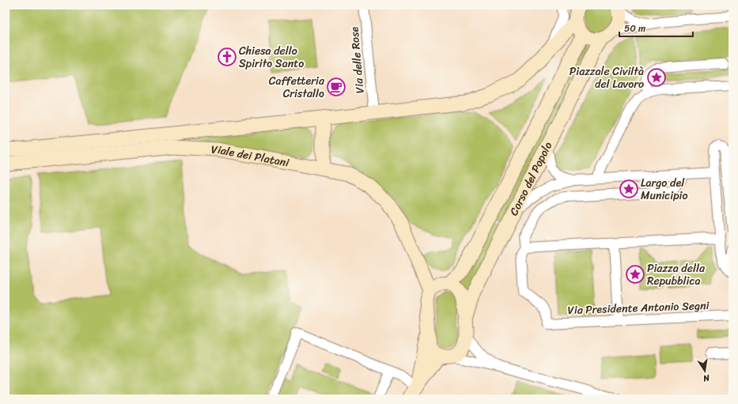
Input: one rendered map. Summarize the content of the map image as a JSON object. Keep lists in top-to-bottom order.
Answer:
{
  "streets": {
    "street": [
      "Via delle Rose",
      "Viale dei Platani",
      "Corso del Popolo",
      "Via Presidente Antonio Segni"
    ]
  },
  "crossings": [
    ["Via delle Rose", "Viale dei Platani"]
  ],
  "places": {
    "church": ["Chiesa dello Spirito Santo"],
    "place": ["Piazzale Civiltà del Lavoro", "Largo del Municipio", "Piazza della Repubblica"],
    "cafe": ["Caffetteria Cristallo"]
  },
  "scale_bar": "50 m",
  "north": "bottom"
}
